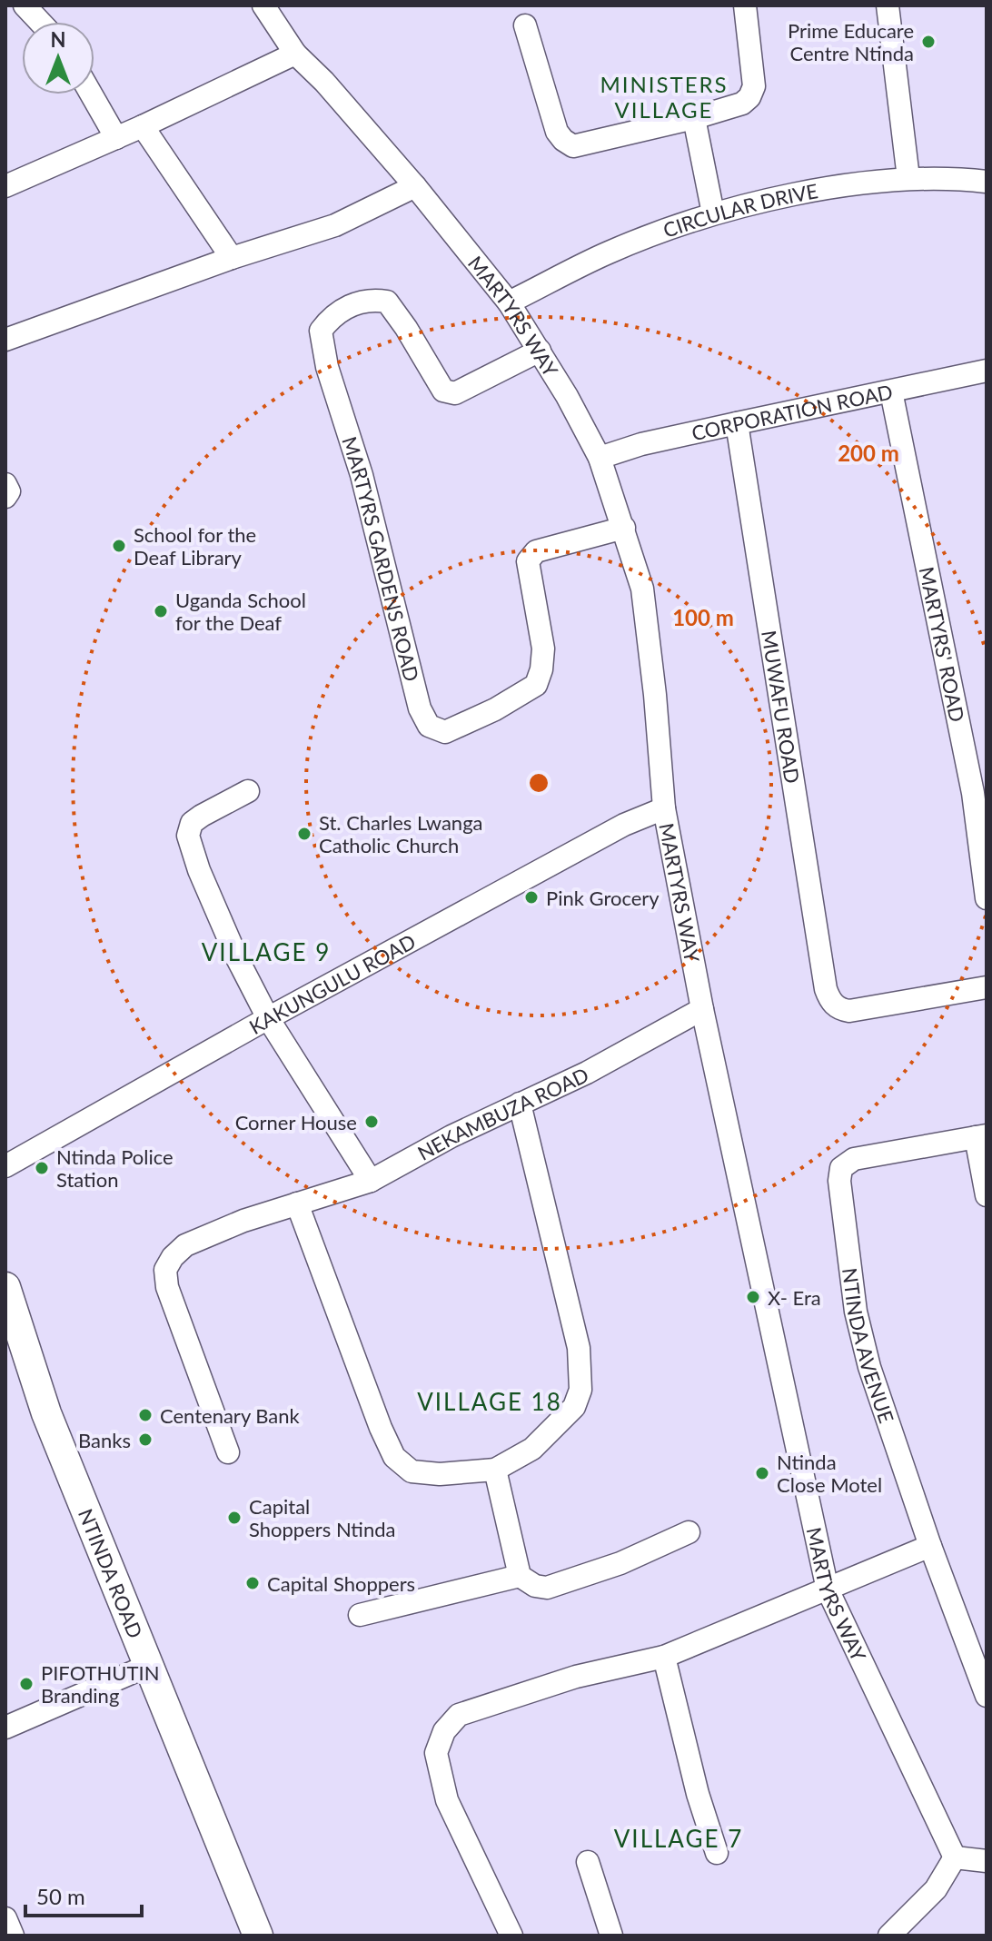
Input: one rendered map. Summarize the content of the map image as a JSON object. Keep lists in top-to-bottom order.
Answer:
{
  "streets": {
    "main road": ["NTINDA ROAD"],
    "street": [
      "CIRCULAR DRIVE",
      "MARTYRS WAY",
      "CORPORATION ROAD",
      "MARTYRS GARDENS ROAD",
      "MARTYRS' ROAD",
      "MUWAFU ROAD",
      "KAKUNGULU ROAD",
      "NEKAMBUZA ROAD",
      "NTINDA AVENUE"
    ]
  },
  "crossings": [
    ["CIRCULAR DRIVE", "MARTYRS WAY"],
    ["MARTYRS WAY", "CORPORATION ROAD"],
    ["MARTYRS WAY", "MARTYRS GARDENS ROAD"],
    ["MARTYRS WAY", "KAKUNGULU ROAD"],
    ["MARTYRS WAY", "NEKAMBUZA ROAD"],
    ["CORPORATION ROAD", "MARTYRS' ROAD"],
    ["CORPORATION ROAD", "MUWAFU ROAD"]
  ],
  "districts": [
    "MINISTERS VILLAGE",
    "VILLAGE 9",
    "VILLAGE 18",
    "VILLAGE 7"
  ],
  "places": [
    "Prime Educare Centre Ntinda",
    "School for the Deaf Library",
    "Uganda School for the Deaf",
    "St. Charles Lwanga Catholic Church",
    "Pink Grocery",
    "Corner House",
    "Ntinda Police Station",
    "X- Era",
    "Centenary Bank",
    "Banks",
    "Ntinda Close Motel",
    "Capital Shoppers Ntinda",
    "Capital Shoppers",
    "PIFOTHUTIN Branding"
  ],
  "scale_bar": "50 m",
  "north": "top",
  "rings": ["200 m", "100 m"]
}
